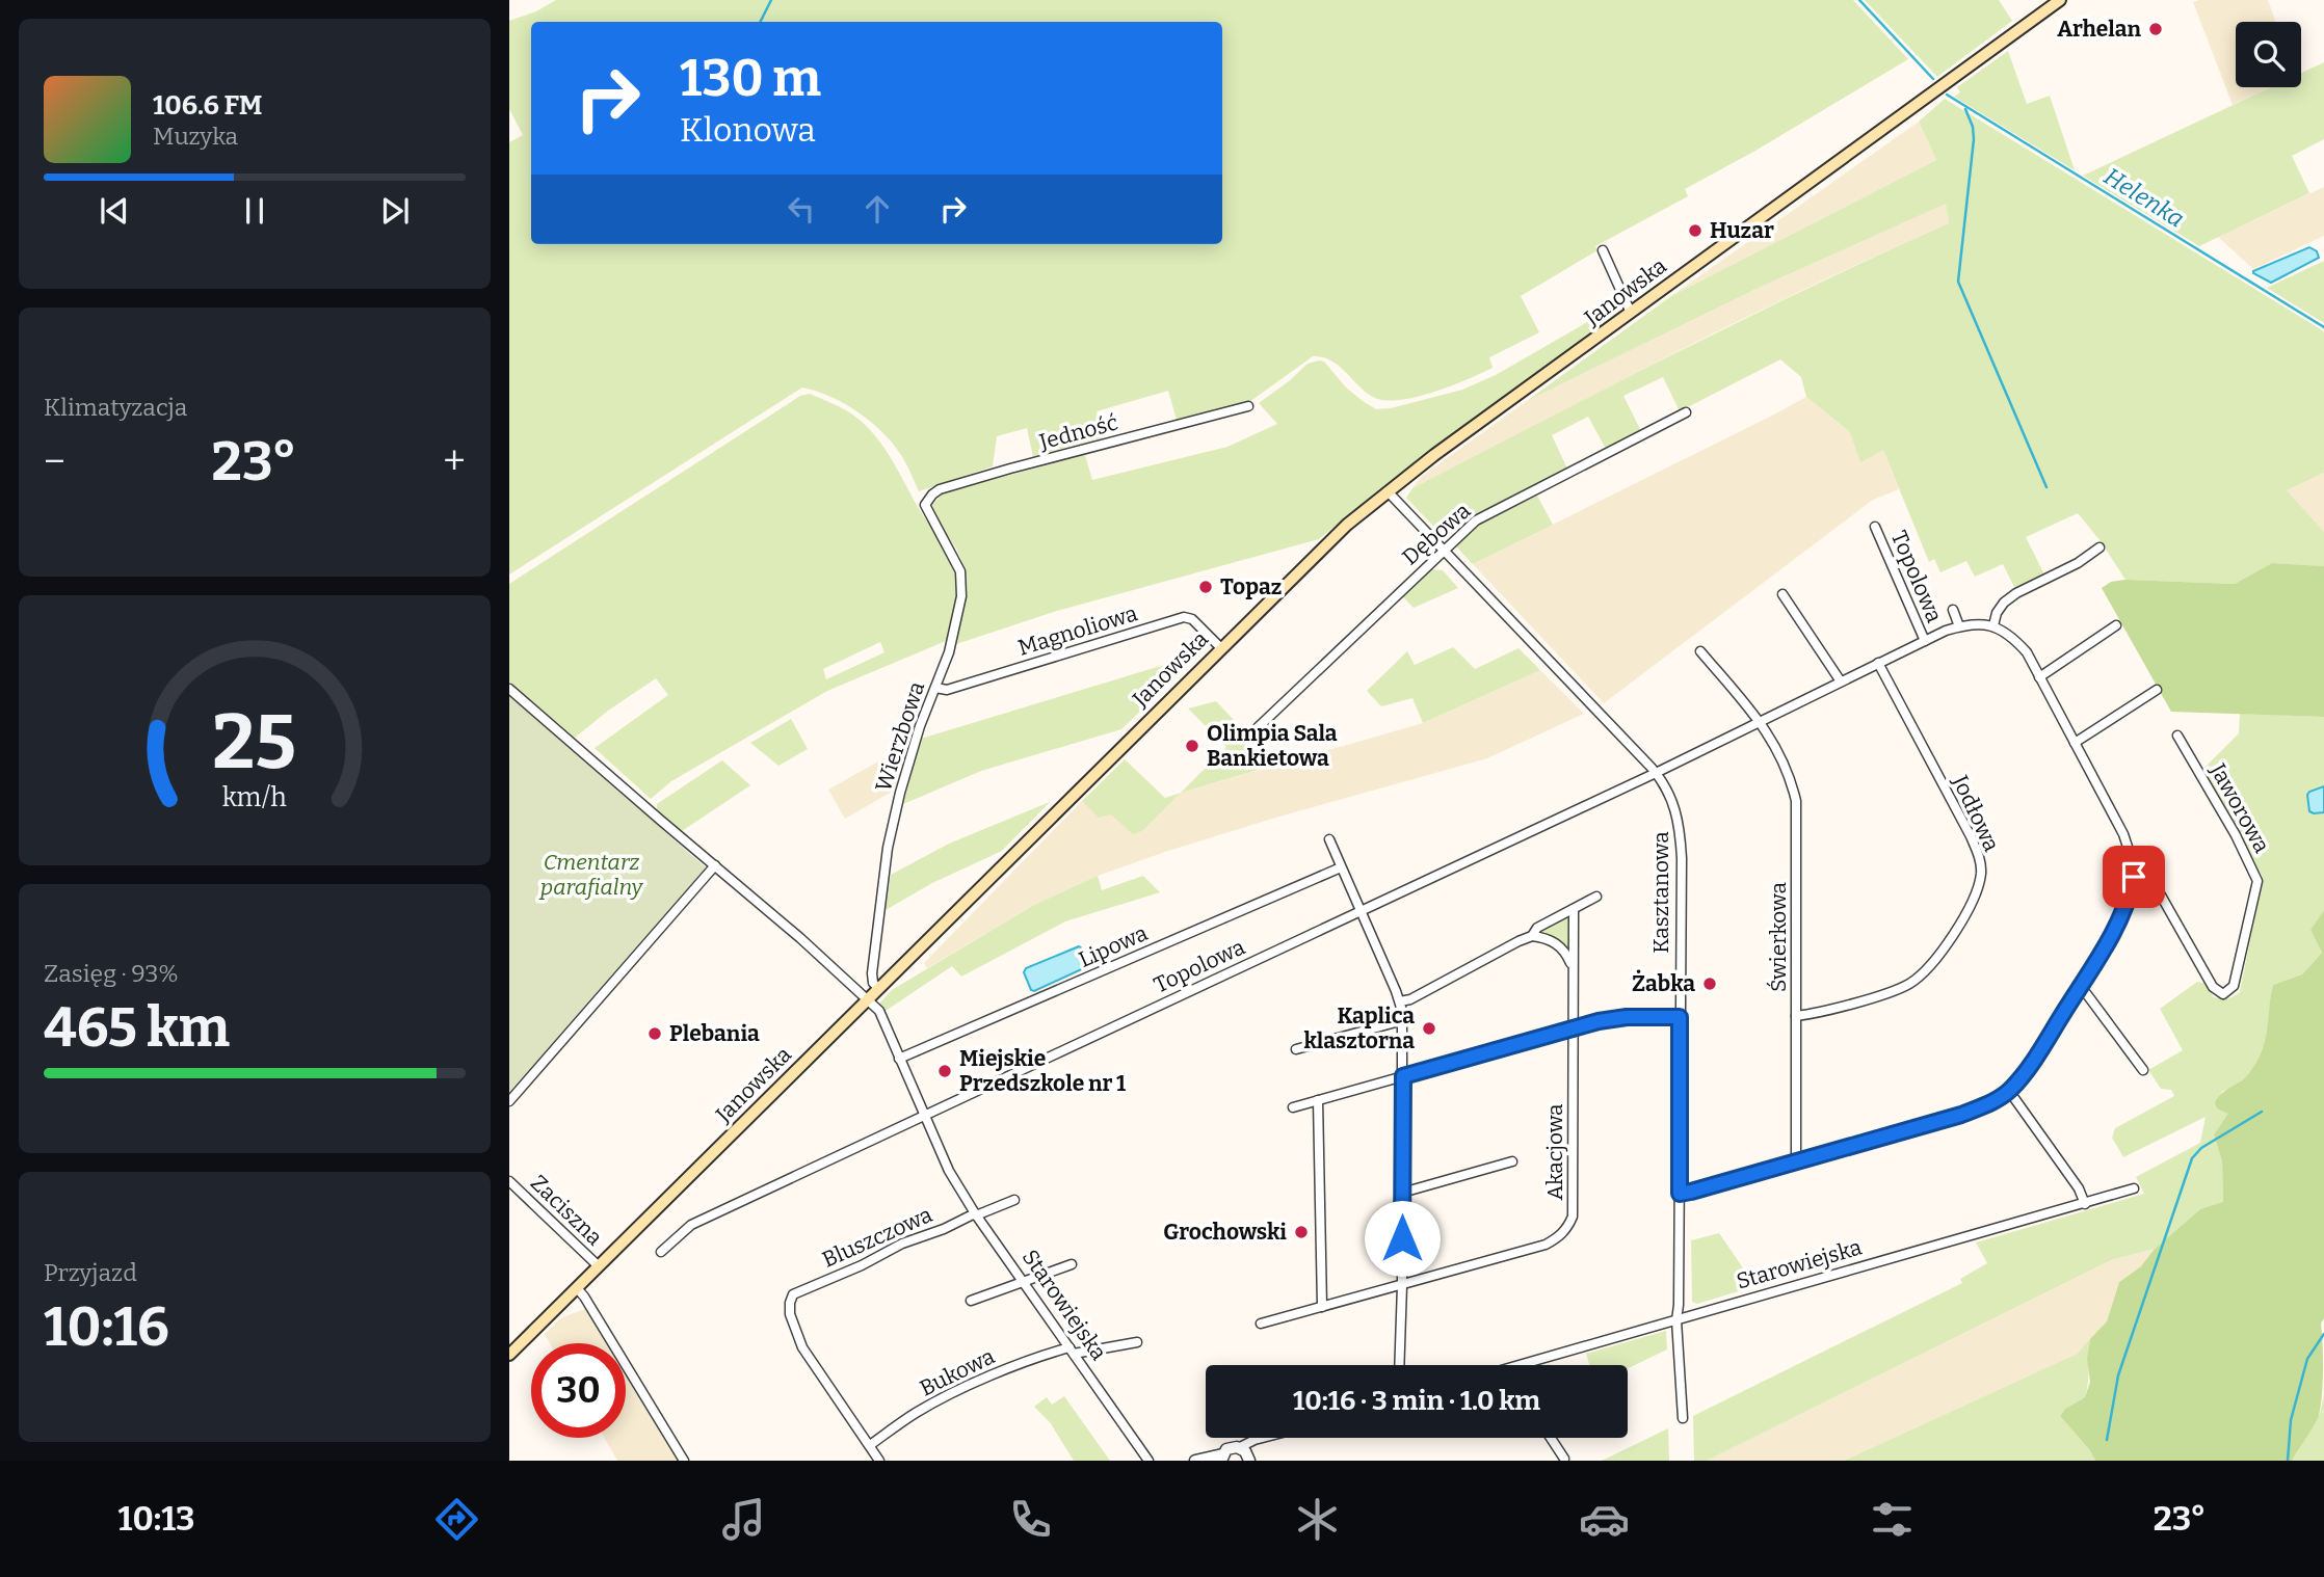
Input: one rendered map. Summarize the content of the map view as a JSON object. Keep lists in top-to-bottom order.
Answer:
{
  "streets": {
    "main road": ["Janowska"],
    "street": [
      "Jedność",
      "Dębowa",
      "Topolowa",
      "Magnoliowa",
      "Wierzbowa",
      "Jaworowa",
      "Jodłowa",
      "Kasztanowa",
      "Świerkowa",
      "Lipowa",
      "Akacjowa",
      "Zaciszna",
      "Bluszczowa",
      "Starowiejska",
      "Bukowa"
    ]
  },
  "crossings": [
    ["Janowska", "Magnoliowa"],
    ["Janowska", "Wierzbowa"],
    ["Janowska", "Kasztanowa"],
    ["Janowska", "Zaciszna"],
    ["Janowska", "Starowiejska"],
    ["Jedność", "Wierzbowa"],
    ["Dębowa", "Kasztanowa"],
    ["Topolowa", "Jodłowa"],
    ["Topolowa", "Kasztanowa"],
    ["Topolowa", "Świerkowa"],
    ["Topolowa", "Starowiejska"],
    ["Magnoliowa", "Wierzbowa"],
    ["Jodłowa", "Świerkowa"],
    ["Kasztanowa", "Starowiejska"],
    ["Lipowa", "Starowiejska"],
    ["Bluszczowa", "Starowiejska"],
    ["Bluszczowa", "Bukowa"],
    ["Starowiejska", "Bukowa"]
  ],
  "water": ["Helenka"],
  "parks": ["Cmentarz parafialny"],
  "places": [
    "Arhelan",
    "Huzar",
    "Topaz",
    "Olimpia Sala Bankietowa",
    "Żabka",
    "Kaplica klasztorna",
    "Plebania",
    "Miejskie Przedszkole nr 1",
    "Grochowski"
  ],
  "page": {
    "turn": ["130 m", "Klonowa"],
    "song": ["106.6 FM", "Muzyka"],
    "tile": [
      "Klimatyzacja",
      ["Zasięg · 93%", "465 km"],
      ["Przyjazd", "10:16"]
    ],
    "heat": ["−", "23°", "+"],
    "limit": "30",
    "trip": "10:16 · 3 min · 1.0 km",
    "tabs": ["10:13", "23°"],
    "gauge": ["25", "km/h"]
  }
}
